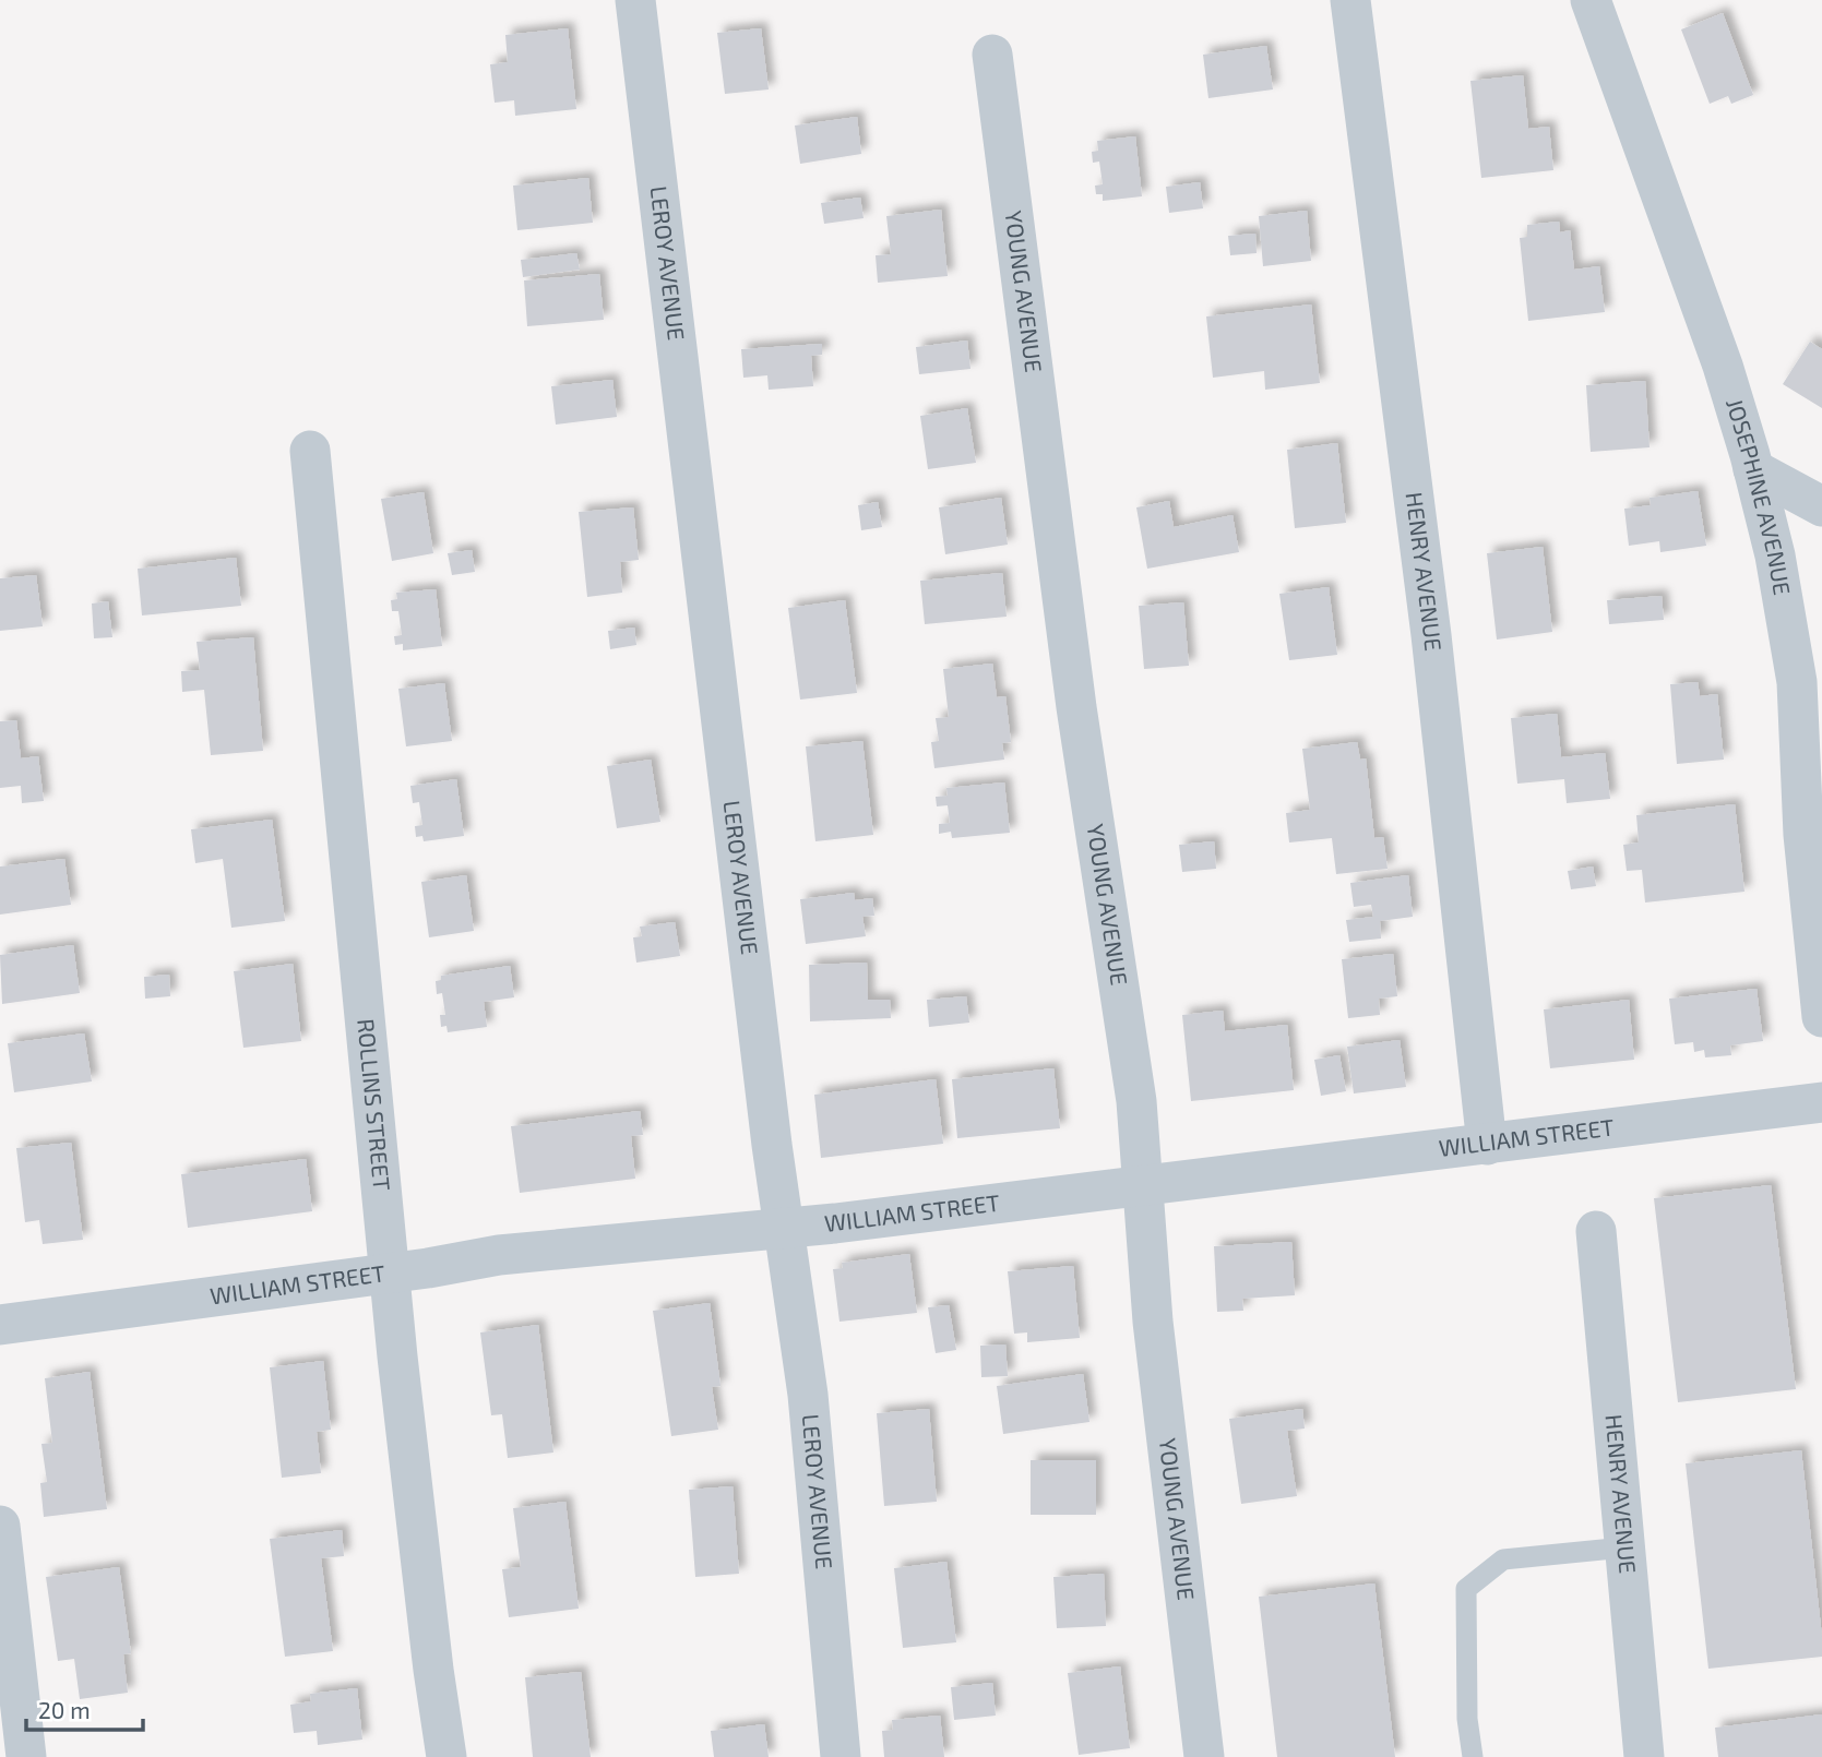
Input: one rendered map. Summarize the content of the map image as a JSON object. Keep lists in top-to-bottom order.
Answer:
{
  "streets": {
    "street": [
      "LEROY AVENUE",
      "YOUNG AVENUE",
      "JOSEPHINE AVENUE",
      "HENRY AVENUE",
      "ROLLINS STREET",
      "WILLIAM STREET"
    ]
  },
  "crossings": [
    ["LEROY AVENUE", "WILLIAM STREET"],
    ["YOUNG AVENUE", "WILLIAM STREET"],
    ["HENRY AVENUE", "WILLIAM STREET"],
    ["ROLLINS STREET", "WILLIAM STREET"]
  ],
  "scale_bar": "20 m"
}
